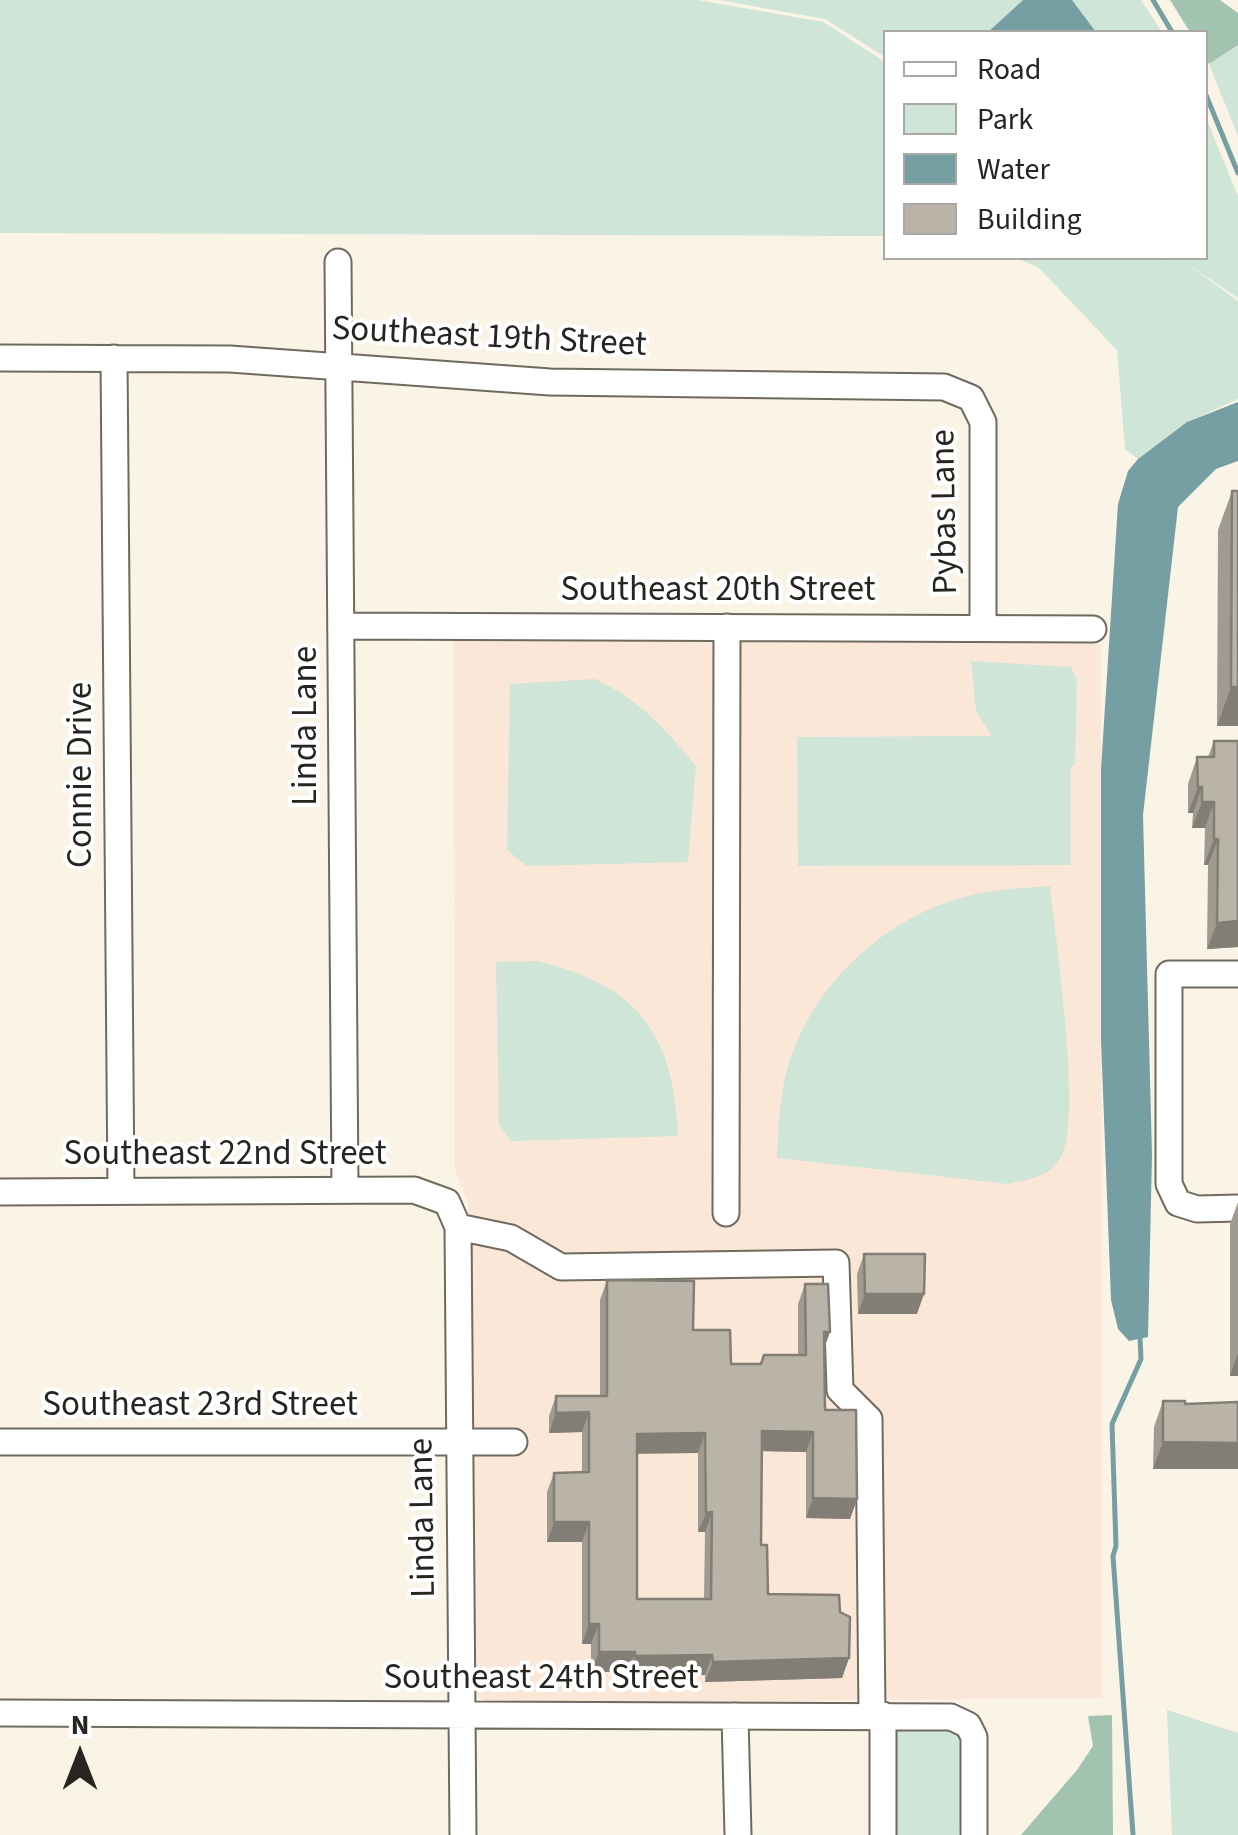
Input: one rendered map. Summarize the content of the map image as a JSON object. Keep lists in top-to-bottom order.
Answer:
{
  "streets": {
    "street": [
      "Southeast 19th Street",
      "Pybas Lane",
      "Southeast 20th Street",
      "Linda Lane",
      "Connie Drive",
      "Southeast 22nd Street",
      "Southeast 23rd Street",
      "Southeast 24th Street"
    ]
  },
  "crossings": [
    ["Southeast 19th Street", "Pybas Lane"],
    ["Southeast 19th Street", "Linda Lane"],
    ["Southeast 19th Street", "Connie Drive"],
    ["Pybas Lane", "Southeast 20th Street"],
    ["Southeast 20th Street", "Linda Lane"],
    ["Linda Lane", "Southeast 22nd Street"],
    ["Linda Lane", "Southeast 23rd Street"],
    ["Linda Lane", "Southeast 24th Street"],
    ["Connie Drive", "Southeast 22nd Street"]
  ],
  "legend": [
    "Road",
    "Park",
    "Water",
    "Building"
  ],
  "north": "top"
}
